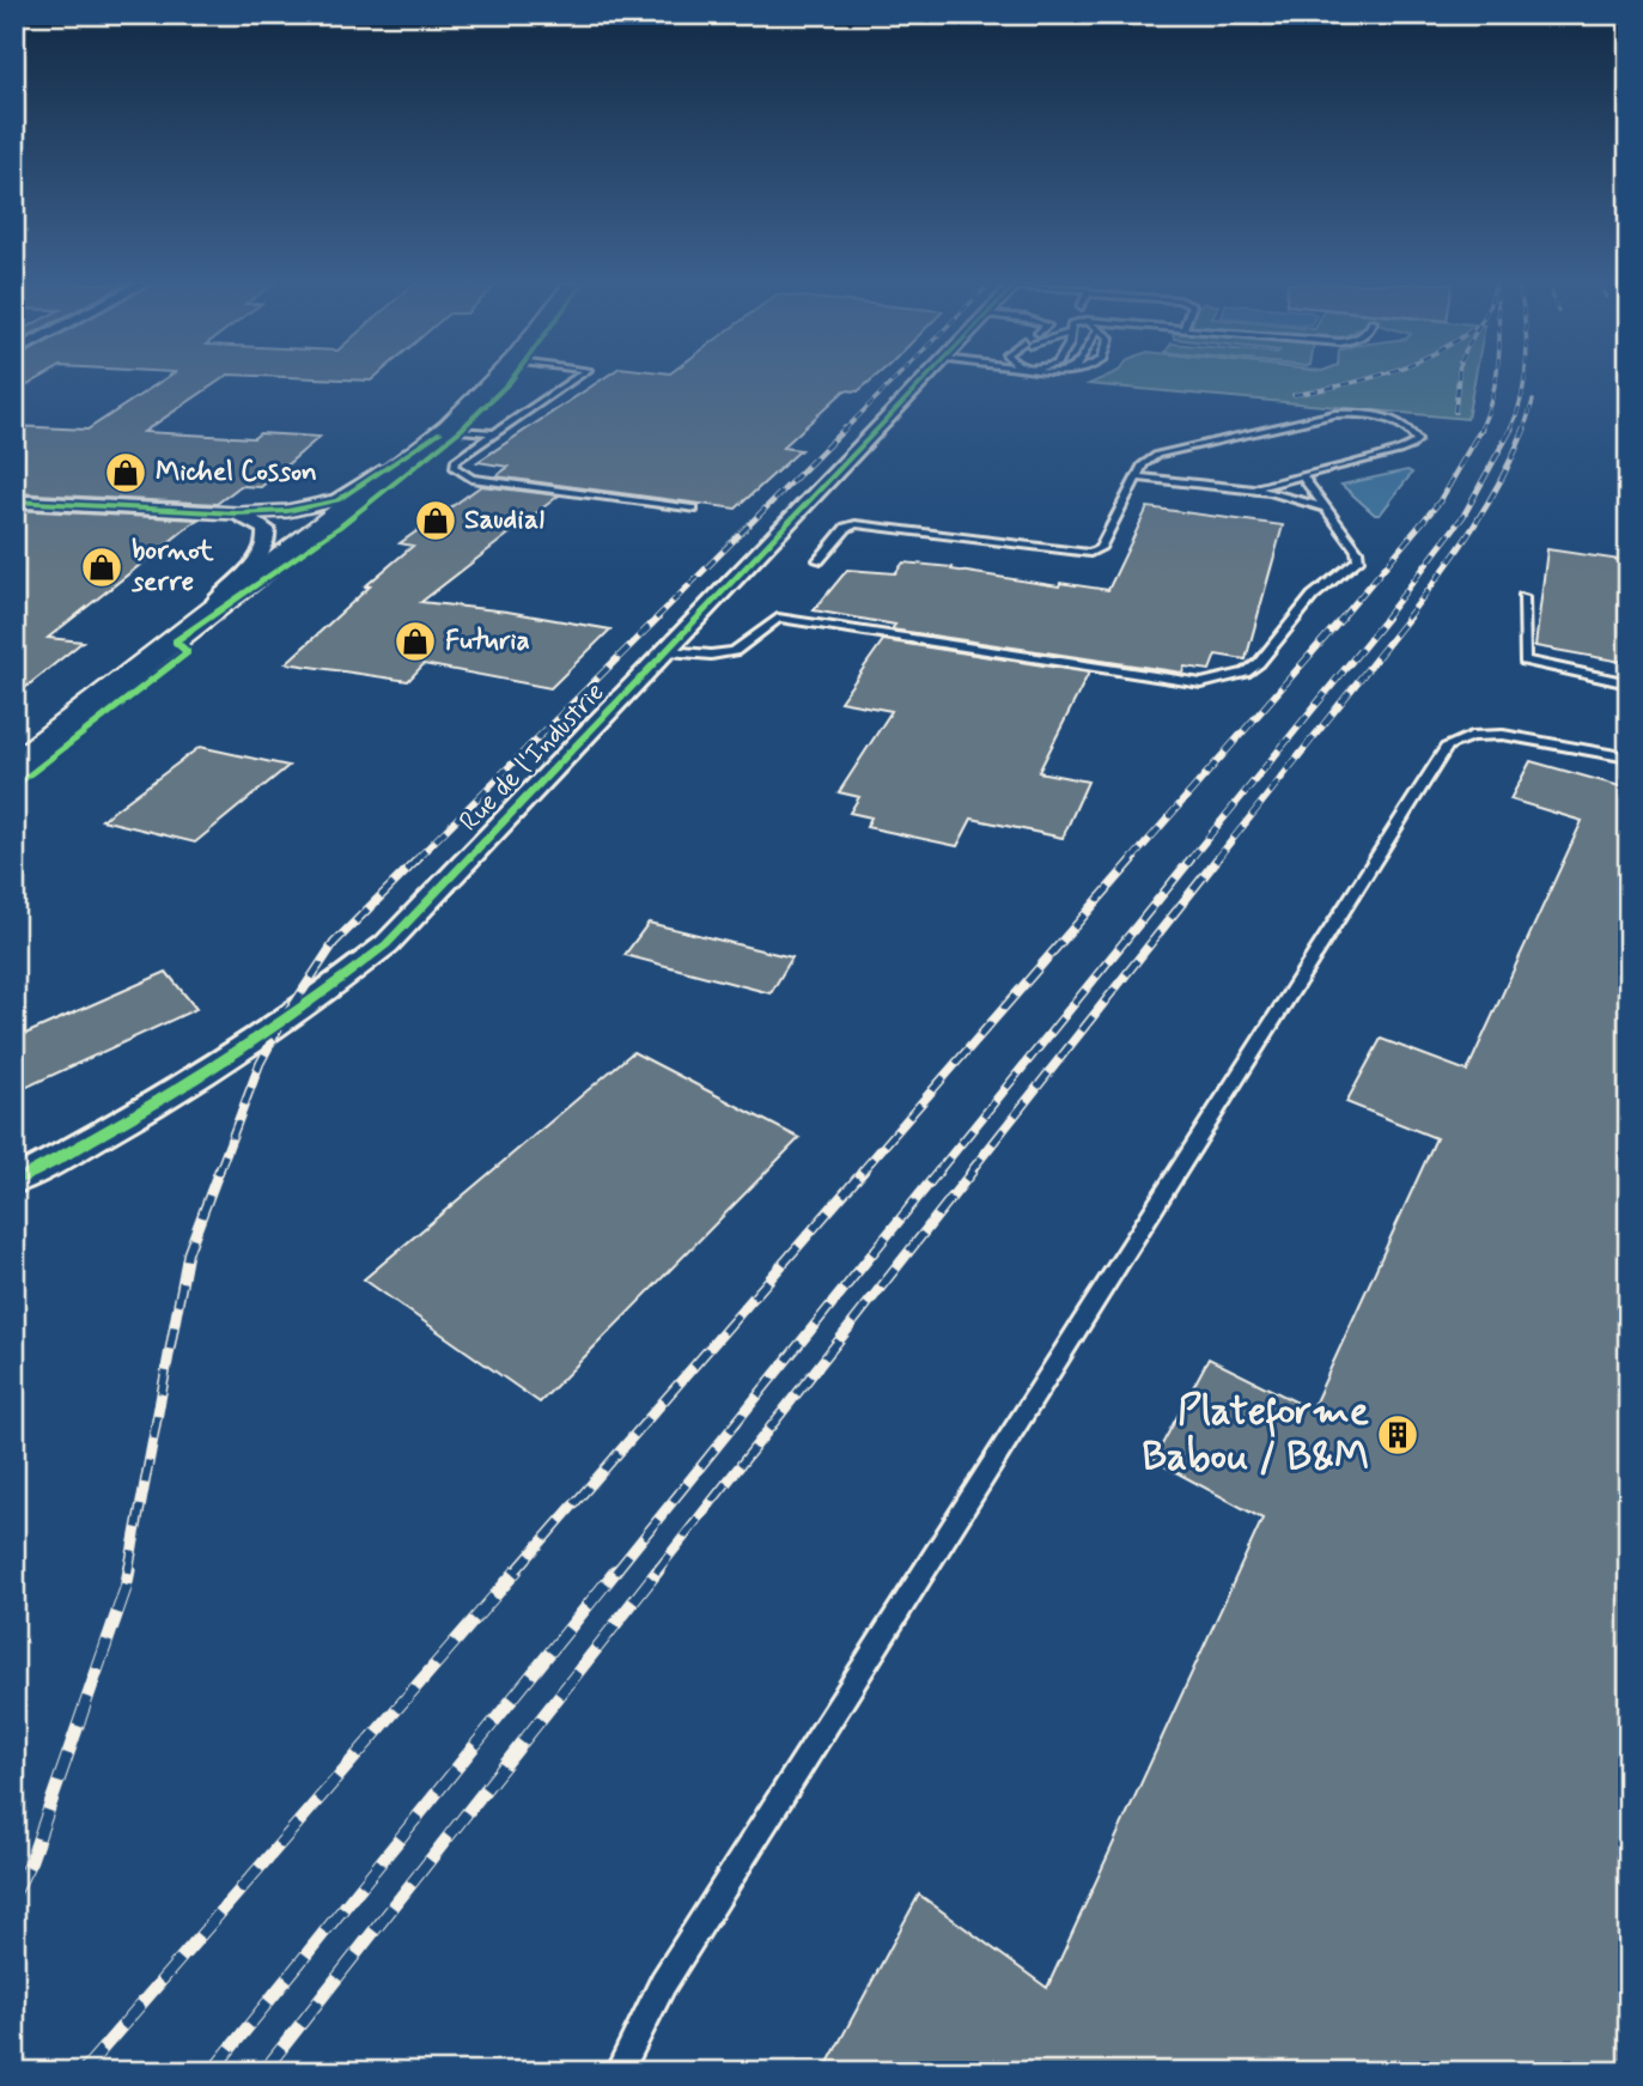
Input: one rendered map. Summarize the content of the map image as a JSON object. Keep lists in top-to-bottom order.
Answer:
{
  "streets": {
    "street": ["Rue de l'Industrie"]
  },
  "places": {
    "shop": [
      "Michel Cosson",
      "Saudial",
      "bornot serre",
      "Futuria"
    ],
    "building": ["Plateforme Babou / B&M"]
  }
}
